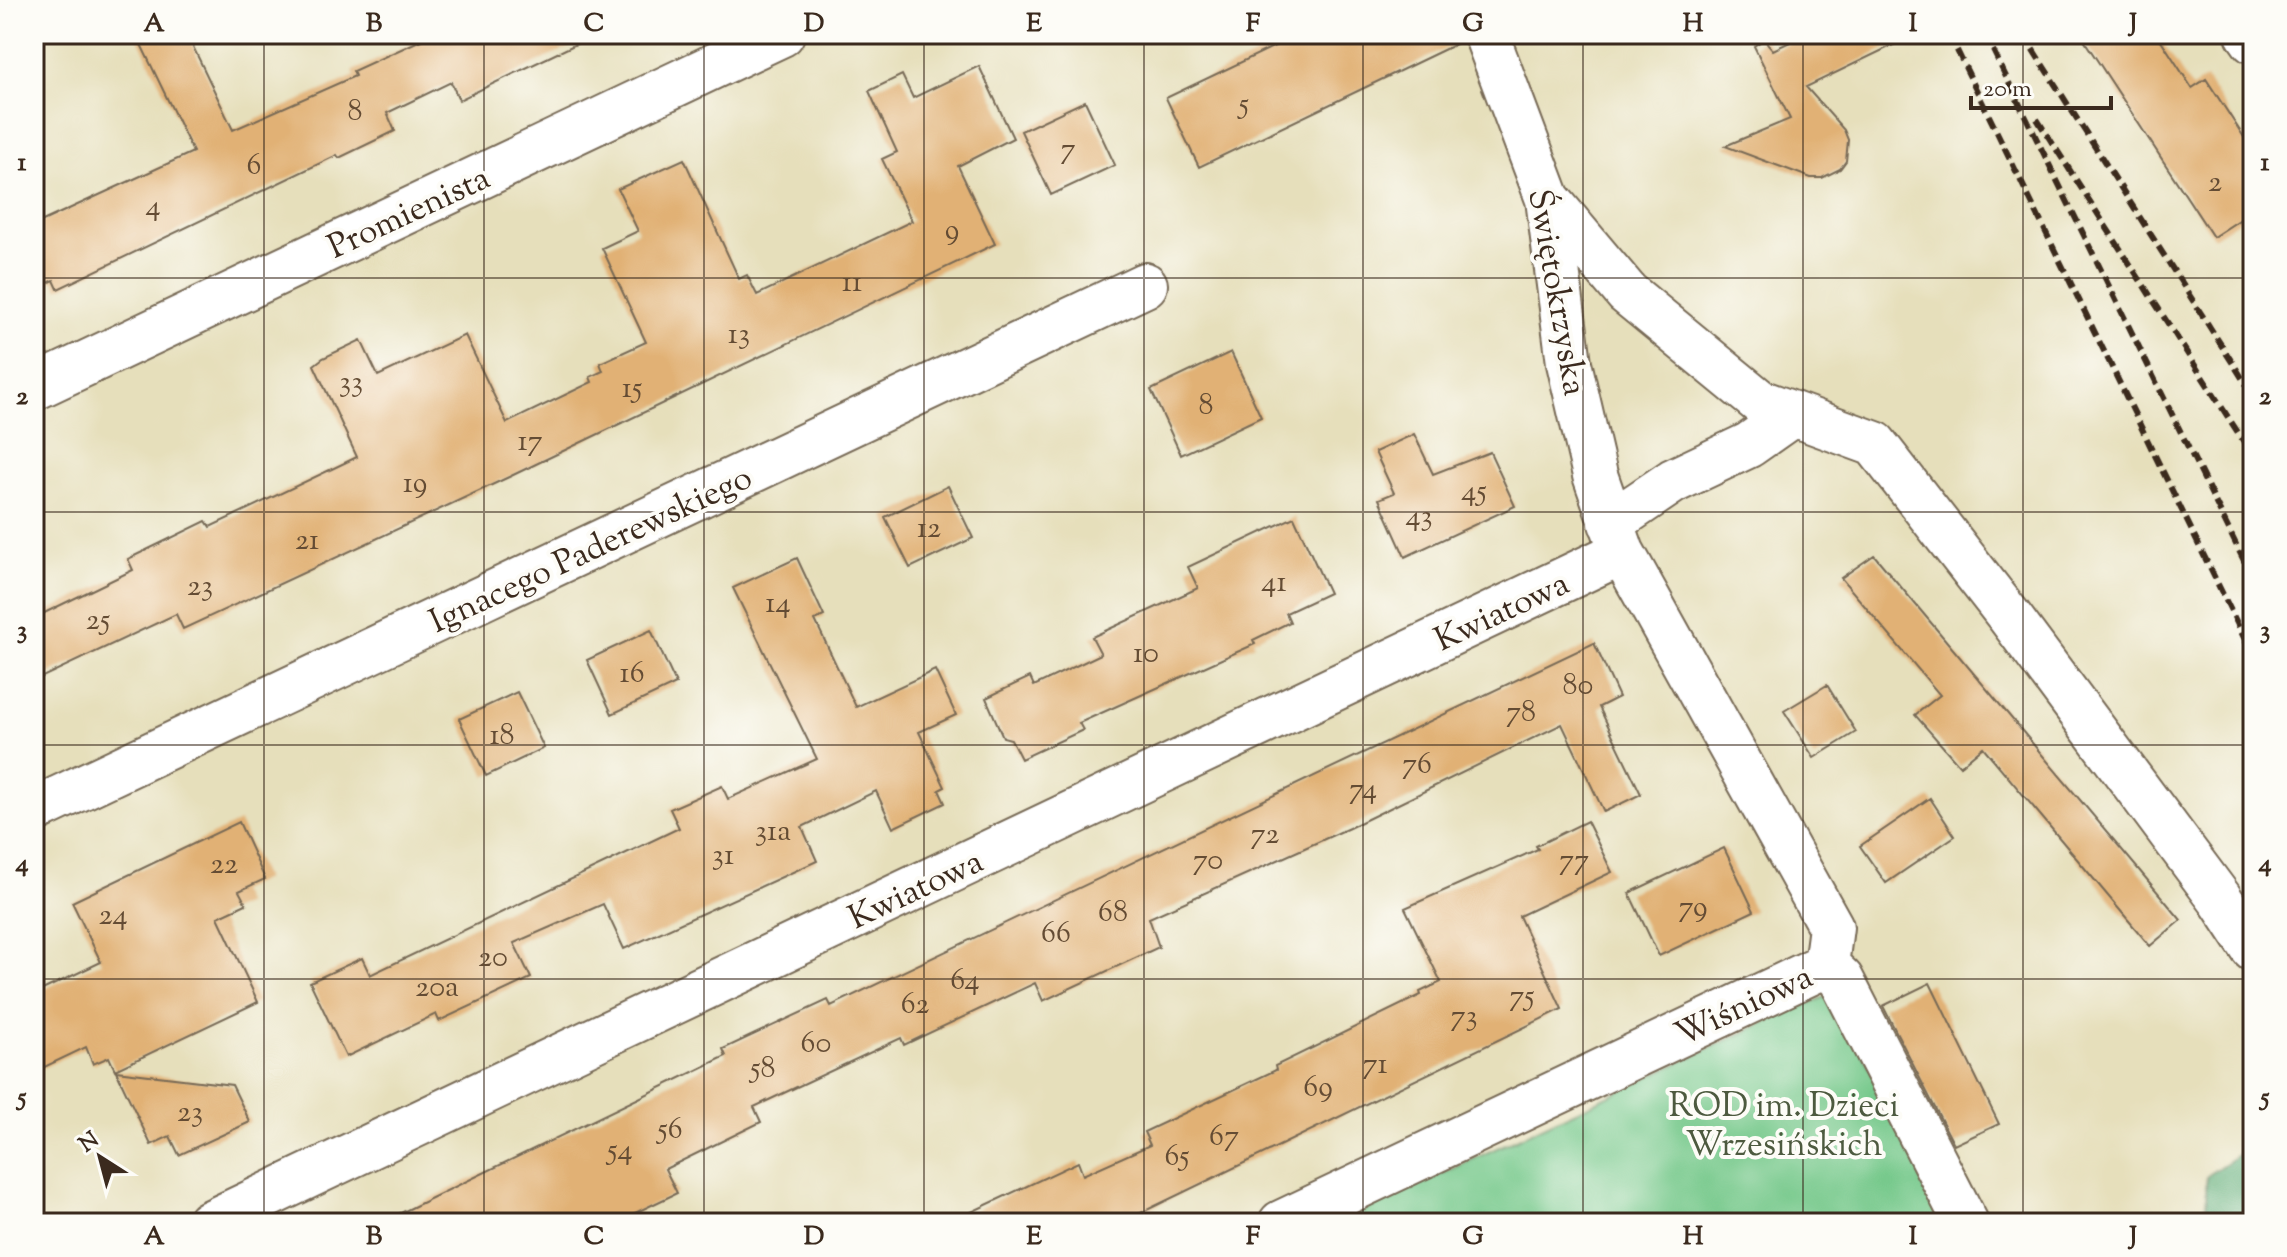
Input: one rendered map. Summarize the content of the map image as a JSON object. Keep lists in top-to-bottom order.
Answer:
{
  "streets": {
    "street": [
      "Promienista",
      "Świętokrzyska",
      "Ignacego Paderewskiego",
      "Kwiatowa",
      "Wiśniowa"
    ]
  },
  "crossings": [
    ["Świętokrzyska", "Kwiatowa"],
    ["Świętokrzyska", "Wiśniowa"],
    ["Kwiatowa", "Wiśniowa"]
  ],
  "parks": ["ROD im. Dzieci Wrzesińskich"],
  "house_numbers": [
    "5",
    "8",
    "7",
    "6",
    "2",
    "4",
    "9",
    "11",
    "13",
    "33",
    "15",
    "8",
    "17",
    "19",
    "45",
    "43",
    "12",
    "21",
    "41",
    "23",
    "14",
    "25",
    "10",
    "16",
    "80",
    "78",
    "18",
    "76",
    "74",
    "31a",
    "72",
    "31",
    "70",
    "77",
    "22",
    "79",
    "68",
    "24",
    "66",
    "20",
    "64",
    "20a",
    "75",
    "62",
    "73",
    "60",
    "71",
    "58",
    "69",
    "23",
    "56",
    "67",
    "54",
    "65"
  ],
  "scale_bar": "20 m",
  "north": "top left",
  "grid": {
    "columns": [
      "A",
      "B",
      "C",
      "D",
      "E",
      "F",
      "G",
      "H",
      "I",
      "J"
    ],
    "rows": [
      "1",
      "2",
      "3",
      "4",
      "5"
    ]
  }
}
